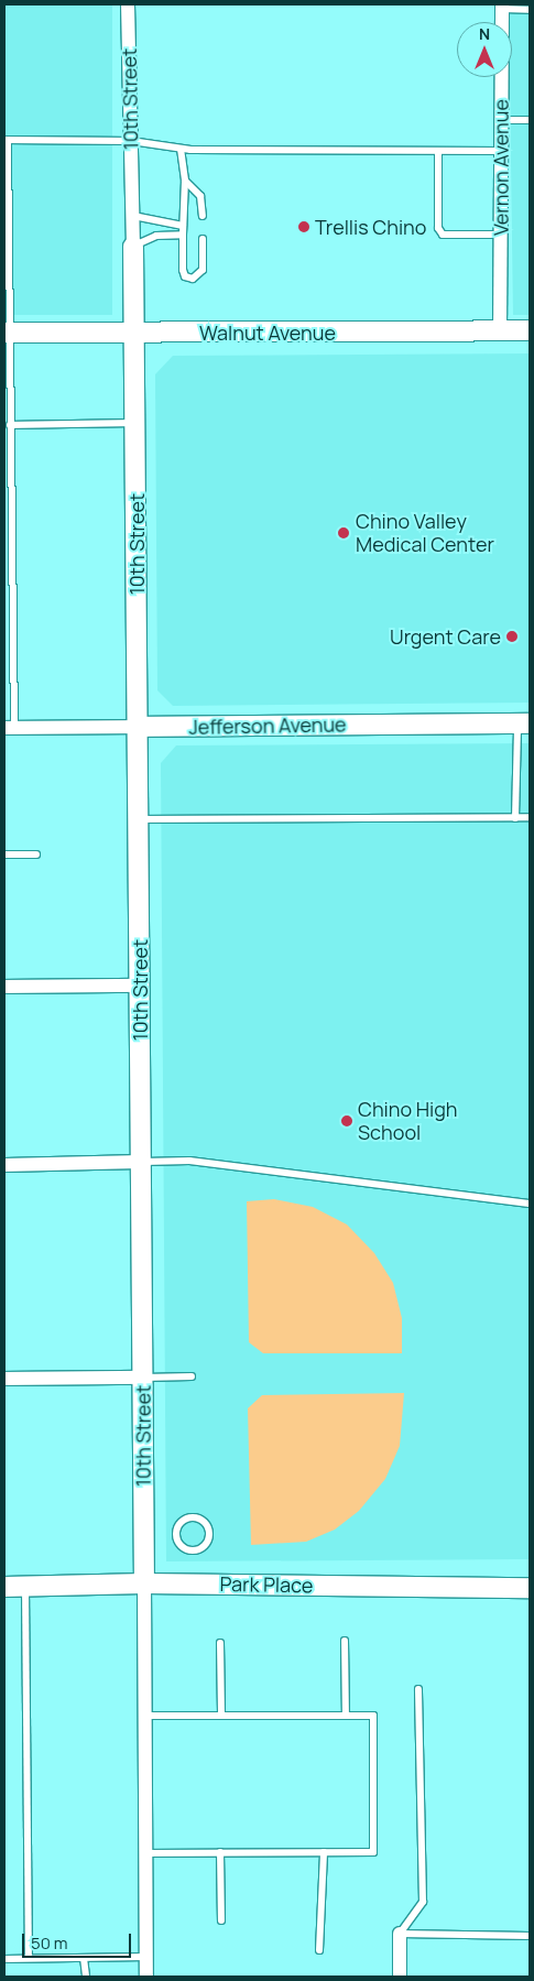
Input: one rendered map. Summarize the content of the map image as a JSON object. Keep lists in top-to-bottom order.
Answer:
{
  "streets": {
    "street": [
      "10th Street",
      "Vernon Avenue",
      "Walnut Avenue",
      "Jefferson Avenue",
      "Park Place"
    ]
  },
  "crossings": [
    ["10th Street", "Walnut Avenue"],
    ["10th Street", "Jefferson Avenue"],
    ["10th Street", "Park Place"],
    ["Vernon Avenue", "Walnut Avenue"]
  ],
  "places": [
    "Trellis Chino",
    "Chino Valley Medical Center",
    "Urgent Care",
    "Chino High School"
  ],
  "scale_bar": "50 m",
  "north": "top"
}
